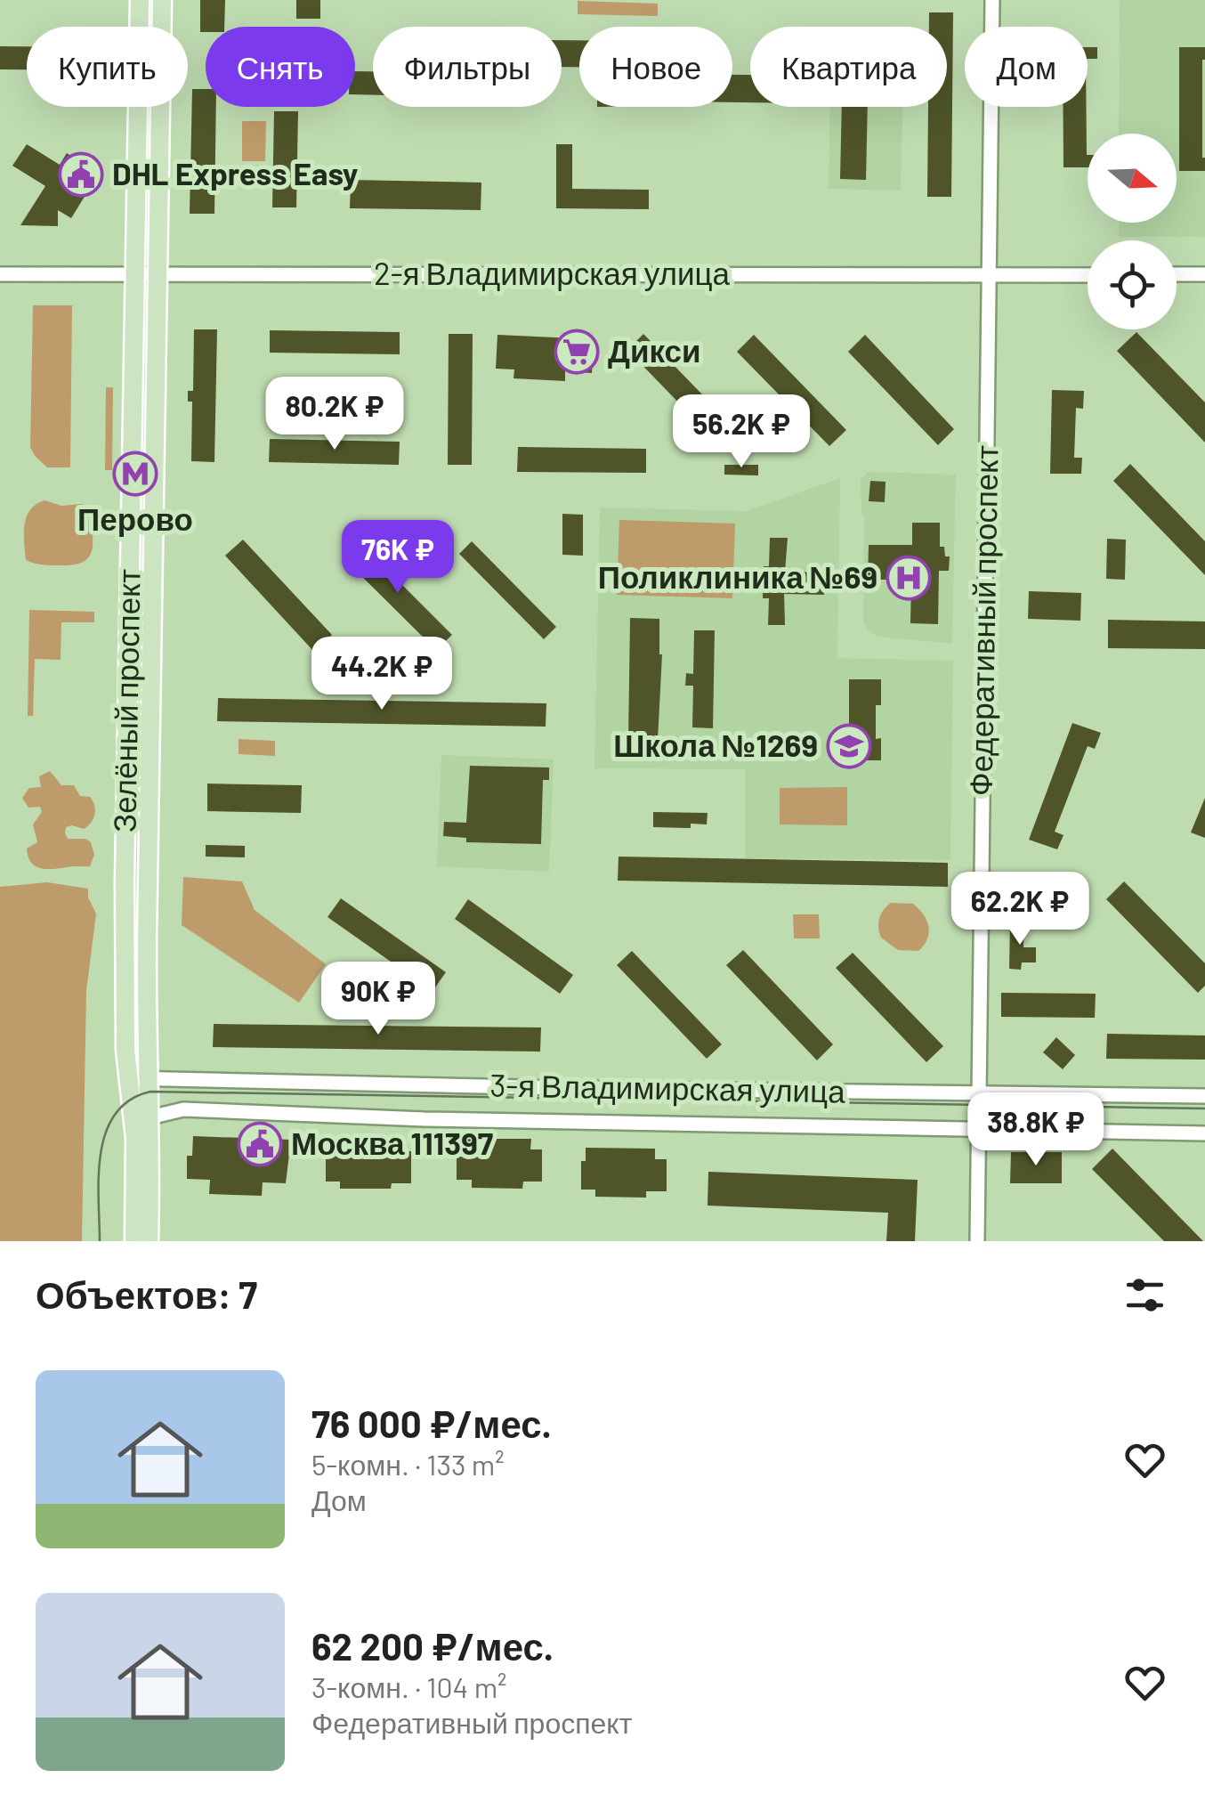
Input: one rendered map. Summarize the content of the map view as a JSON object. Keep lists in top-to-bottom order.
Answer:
{
  "streets": {
    "main road": ["Зелёный проспект"],
    "street": ["2-я Владимирская улица", "Федеративный проспект", "3-я Владимирская улица"]
  },
  "crossings": [
    ["2-я Владимирская улица", "Федеративный проспект"],
    ["2-я Владимирская улица", "Зелёный проспект"],
    ["Федеративный проспект", "3-я Владимирская улица"],
    ["Зелёный проспект", "3-я Владимирская улица"]
  ],
  "places": {
    "public building": ["DHL Express Easy", "Москва 111397"],
    "supermarket": ["Дикси"],
    "metro station": ["Перово"],
    "hospital": ["Поликлиника №69"],
    "school or university": ["Школа №1269"]
  },
  "north": "right",
  "page": {
    "chip": [
      "Купить",
      "Снять",
      "Фильтры",
      "Новое",
      "Квартира",
      "Дом"
    ],
    "price": [
      "80.2K ₽",
      "56.2K ₽",
      "76K ₽",
      "44.2K ₽",
      "62.2K ₽",
      "90K ₽",
      "38.8K ₽"
    ],
    "heading": "Объектов: 7",
    "list": [
      {
        "name": "76 000 ₽/мес.",
        "note": "5-комн. · 133 m² · Дом"
      },
      {
        "name": "62 200 ₽/мес.",
        "note": "3-комн. · 104 m² · Федеративный проспект"
      }
    ]
  }
}
